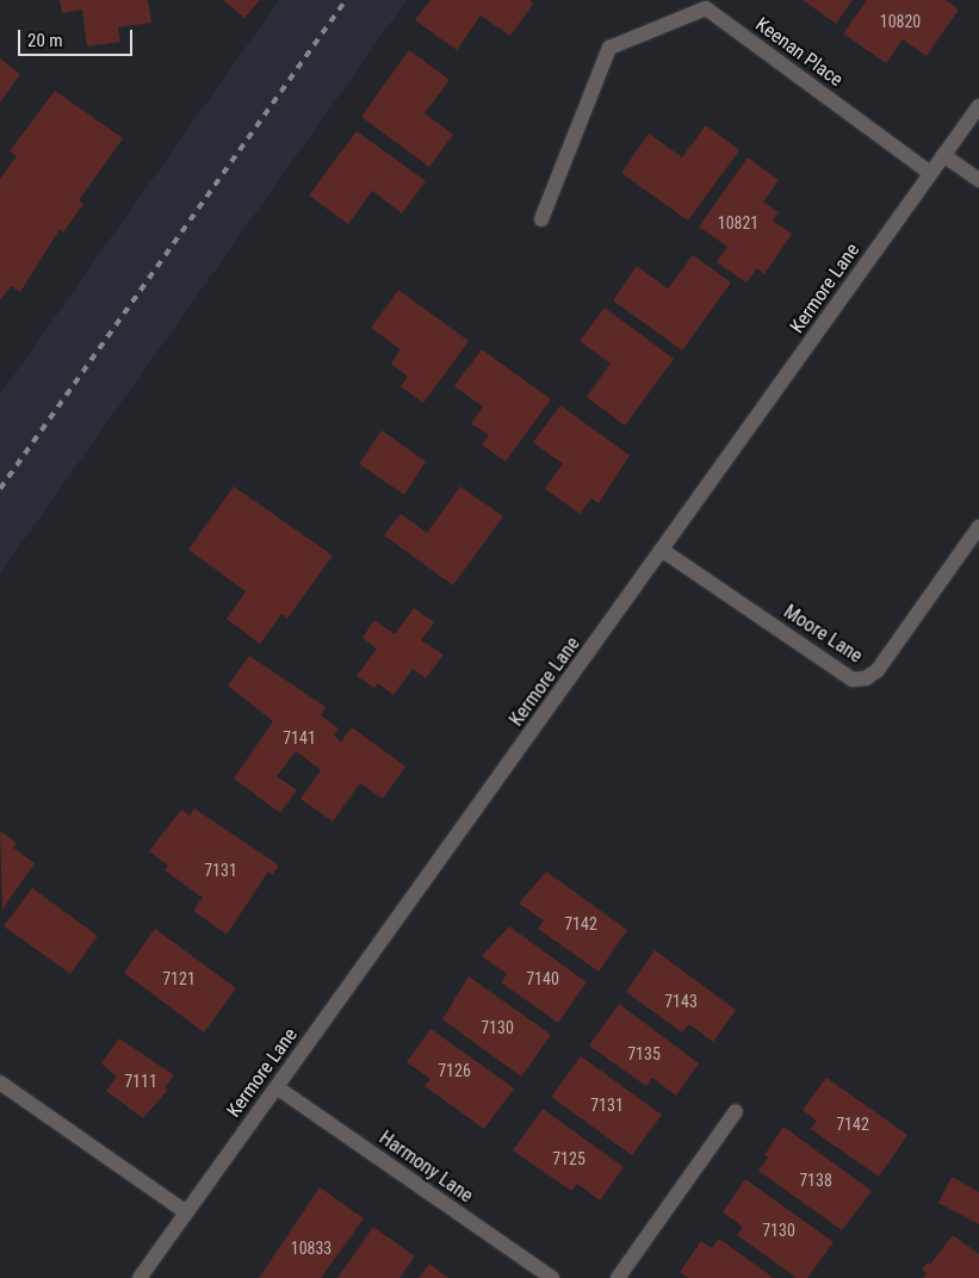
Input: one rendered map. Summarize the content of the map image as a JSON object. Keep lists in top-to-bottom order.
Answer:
{
  "streets": {
    "street": [
      "Keenan Place",
      "Kermore Lane",
      "Moore Lane",
      "Harmony Lane"
    ]
  },
  "crossings": [
    ["Keenan Place", "Kermore Lane"],
    ["Kermore Lane", "Moore Lane"],
    ["Kermore Lane", "Harmony Lane"]
  ],
  "house_numbers": [
    "10820",
    "10821",
    "7141",
    "7131",
    "7142",
    "7121",
    "7140",
    "7143",
    "7130",
    "7135",
    "7126",
    "7111",
    "7131",
    "7142",
    "7125",
    "7138",
    "7130",
    "10833"
  ],
  "scale_bar": "20 m"
}
